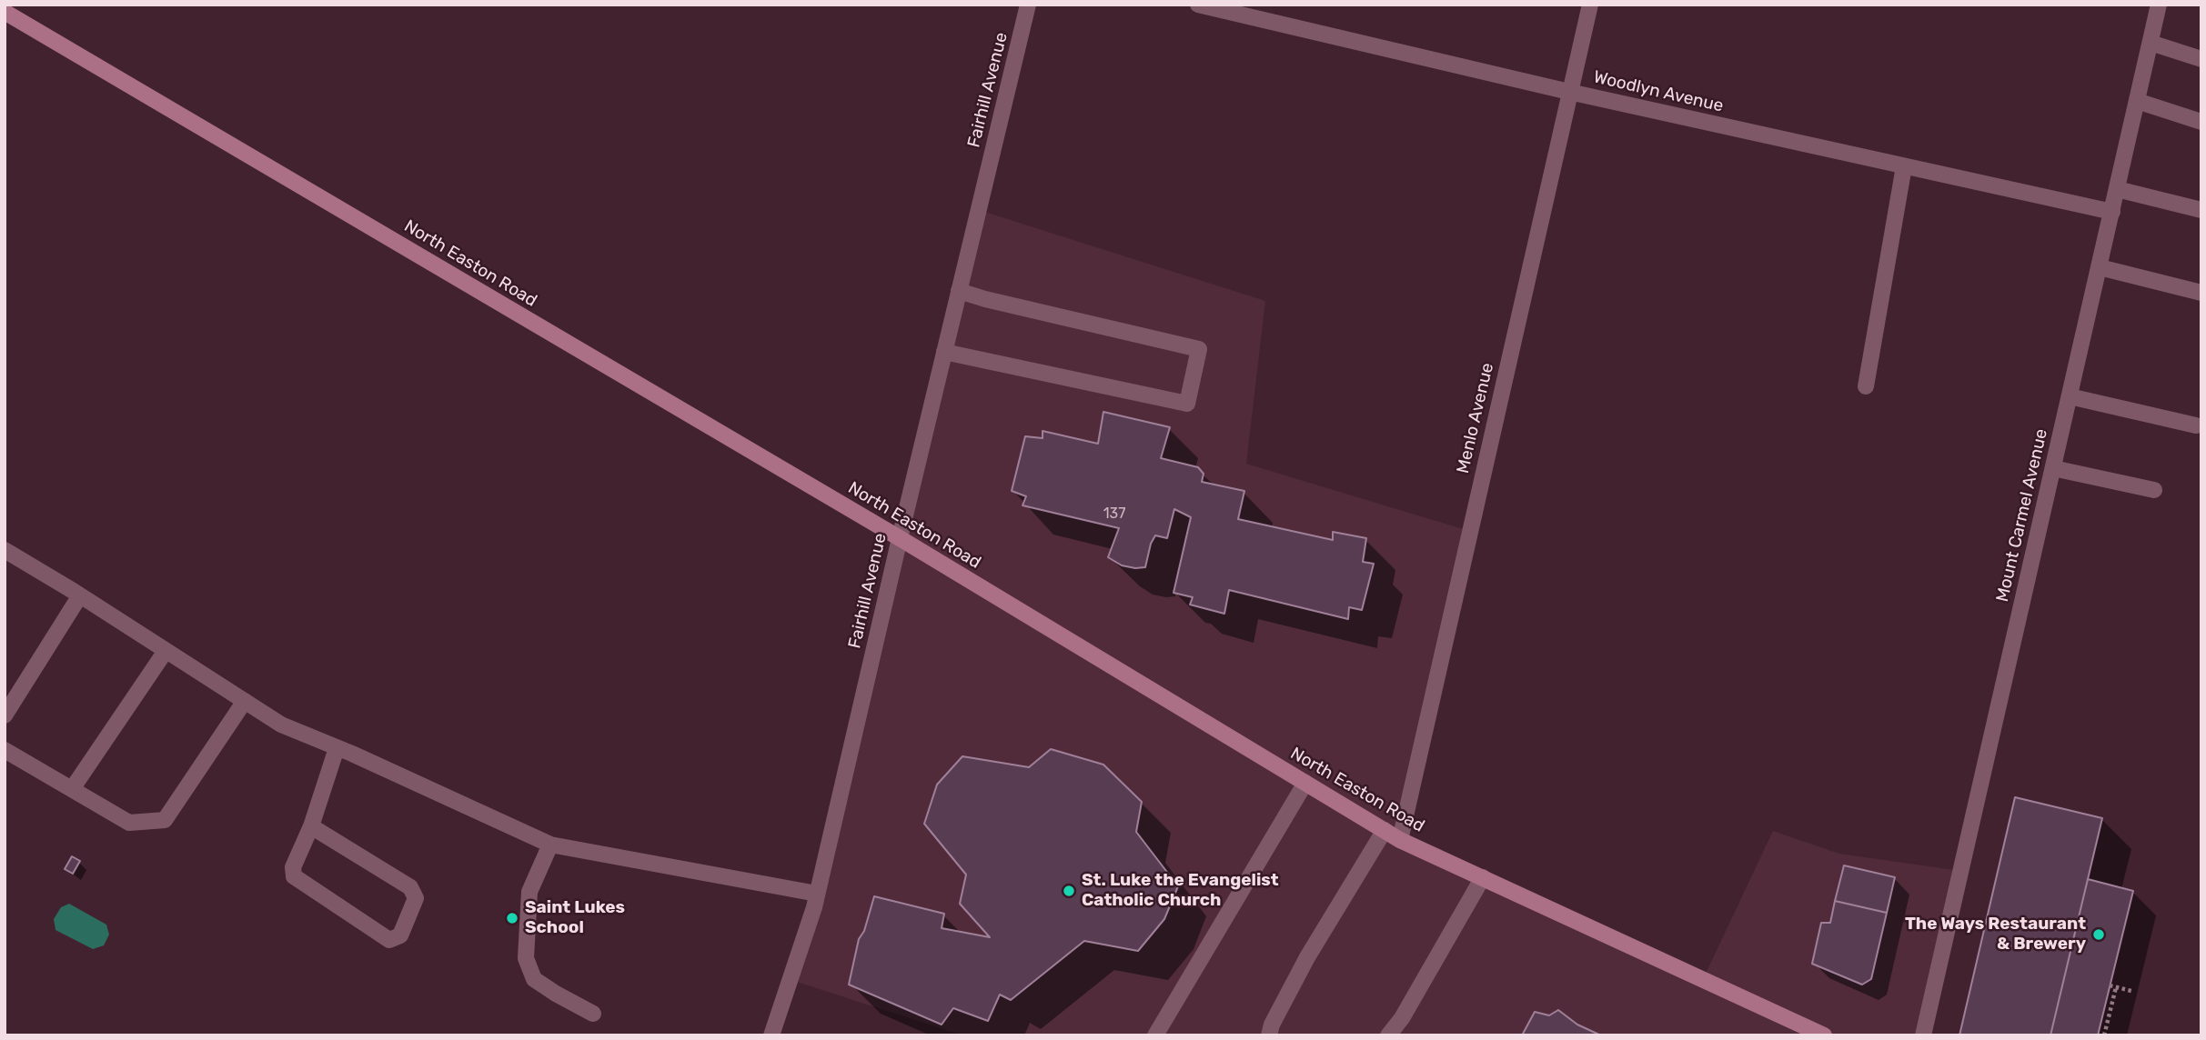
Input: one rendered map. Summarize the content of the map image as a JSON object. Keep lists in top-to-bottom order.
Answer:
{
  "streets": {
    "main road": ["North Easton Road"],
    "street": [
      "Fairhill Avenue",
      "Woodlyn Avenue",
      "Menlo Avenue",
      "Mount Carmel Avenue"
    ]
  },
  "crossings": [
    ["Fairhill Avenue", "North Easton Road"],
    ["Woodlyn Avenue", "Menlo Avenue"],
    ["Woodlyn Avenue", "Mount Carmel Avenue"],
    ["North Easton Road", "Menlo Avenue"]
  ],
  "places": ["St. Luke the Evangelist Catholic Church", "Saint Lukes School", "The Ways Restaurant & Brewery"],
  "house_numbers": ["137"]
}
